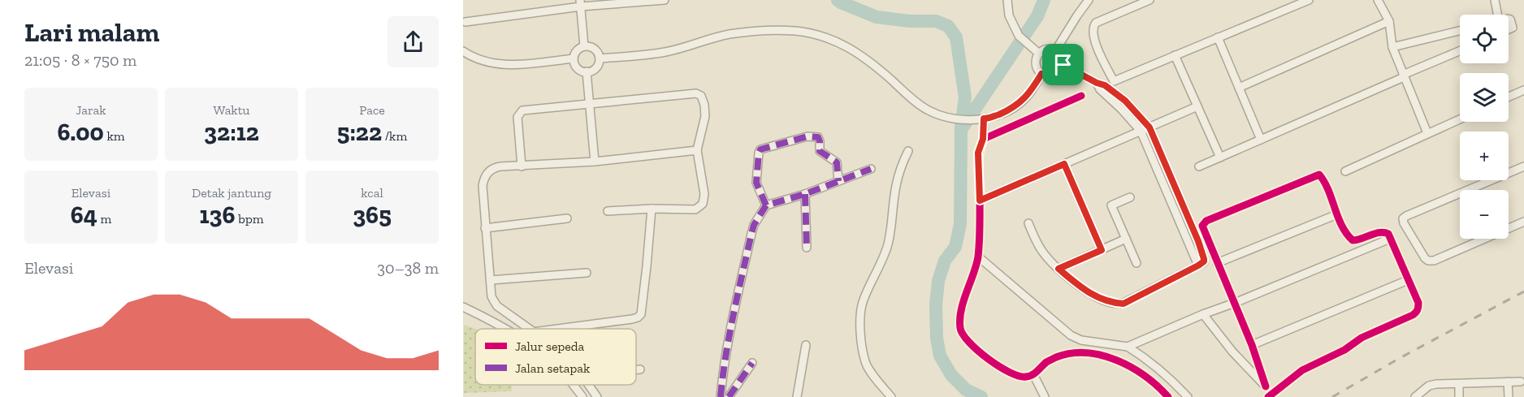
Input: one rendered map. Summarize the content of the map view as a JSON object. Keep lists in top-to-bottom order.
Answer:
{
  "legend": ["Jalur sepeda", "Jalan setapak"],
  "page": {
    "heading": ["Lari malam", "21:05 · 8 × 750 m"],
    "map_buttons": ["+", "−"],
    "stats": [
      ["Jarak", "6.00 km"],
      ["Waktu", "32:12"],
      ["Pace", "5:22 /km"],
      ["Elevasi", "64 m"],
      ["Detak jantung", "136 bpm"],
      ["kcal", "365"]
    ],
    "chart": ["Elevasi", "30–38 m"]
  }
}
